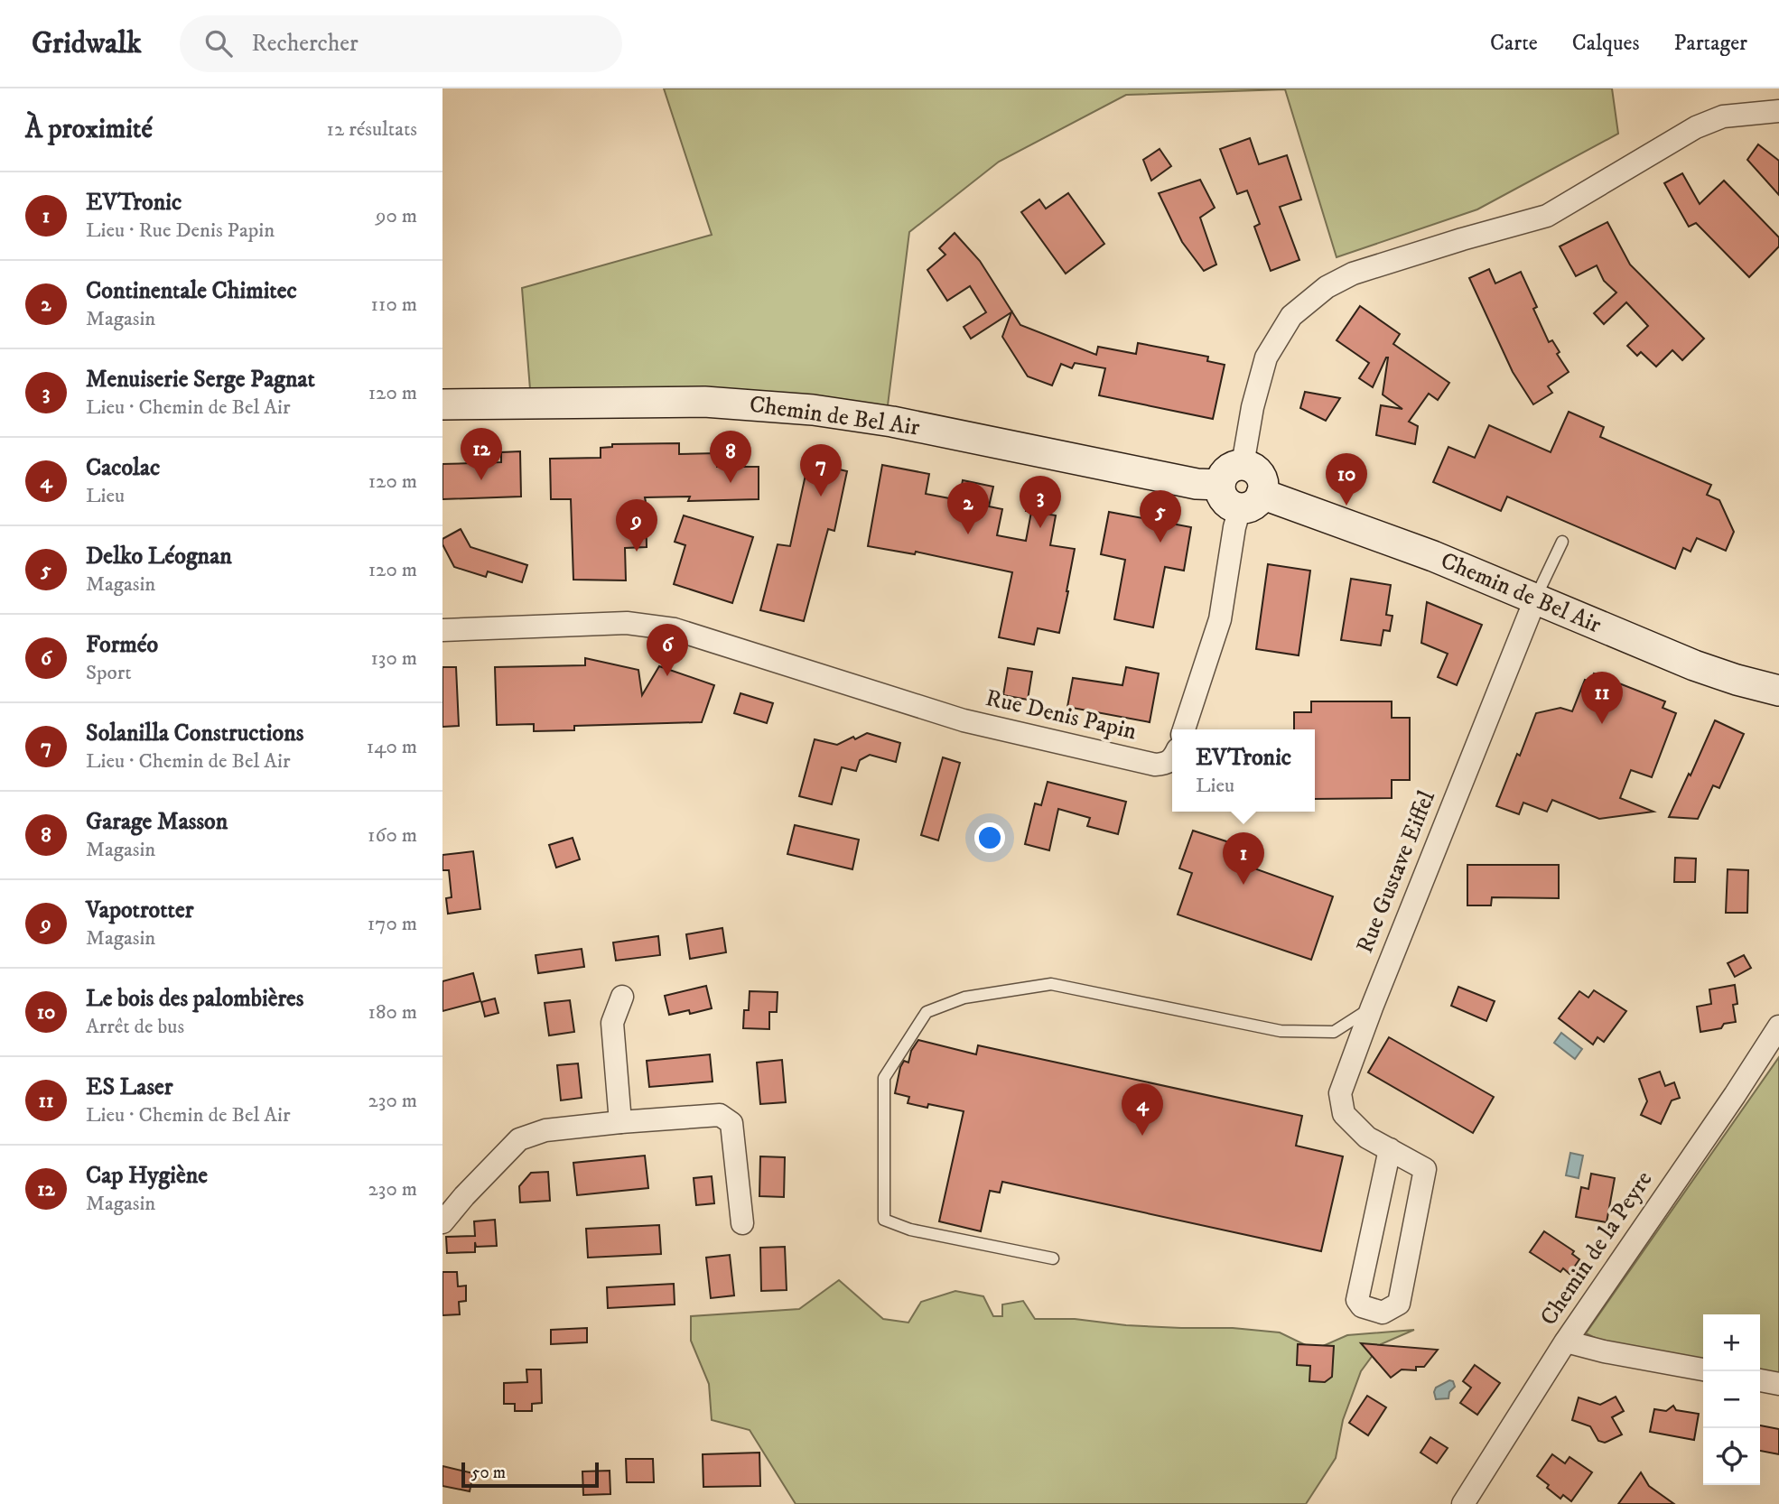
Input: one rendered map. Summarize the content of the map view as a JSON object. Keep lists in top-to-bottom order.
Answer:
{
  "streets": {
    "street": [
      "Chemin de Bel Air",
      "Rue Denis Papin",
      "Rue Gustave Eiffel",
      "Chemin de la Peyre"
    ]
  },
  "crossings": [
    ["Chemin de Bel Air", "Rue Gustave Eiffel"]
  ],
  "scale_bar": "50 m",
  "page": {
    "header": "Gridwalk",
    "search": "Rechercher",
    "nav": ["Carte", "Calques", "Partager"],
    "heading": ["À proximité", "12 résultats"],
    "list": [
      {
        "mark": "1",
        "name": "EVTronic",
        "note": "Lieu · Rue Denis Papin",
        "value": "90 m"
      },
      {
        "mark": "2",
        "name": "Continentale Chimitec",
        "note": "Magasin",
        "value": "110 m"
      },
      {
        "mark": "3",
        "name": "Menuiserie Serge Pagnat",
        "note": "Lieu · Chemin de Bel Air",
        "value": "120 m"
      },
      {
        "mark": "4",
        "name": "Cacolac",
        "note": "Lieu",
        "value": "120 m"
      },
      {
        "mark": "5",
        "name": "Delko Léognan",
        "note": "Magasin",
        "value": "120 m"
      },
      {
        "mark": "6",
        "name": "Forméo",
        "note": "Sport",
        "value": "130 m"
      },
      {
        "mark": "7",
        "name": "Solanilla Constructions",
        "note": "Lieu · Chemin de Bel Air",
        "value": "140 m"
      },
      {
        "mark": "8",
        "name": "Garage Masson",
        "note": "Magasin",
        "value": "160 m"
      },
      {
        "mark": "9",
        "name": "Vapotrotter",
        "note": "Magasin",
        "value": "170 m"
      },
      {
        "mark": "10",
        "name": "Le bois des palombières",
        "note": "Arrêt de bus",
        "value": "180 m"
      },
      {
        "mark": "11",
        "name": "ES Laser",
        "note": "Lieu · Chemin de Bel Air",
        "value": "230 m"
      },
      {
        "mark": "12",
        "name": "Cap Hygiène",
        "note": "Magasin",
        "value": "230 m"
      }
    ],
    "pins": [
      "12",
      "8",
      "7",
      "10",
      "3",
      "2",
      "5",
      "9",
      "6",
      "11",
      "1",
      "4"
    ],
    "popup": ["EVTronic", "Lieu"],
    "map_buttons": ["+", "−"],
    "scale": "50 m"
  }
}
